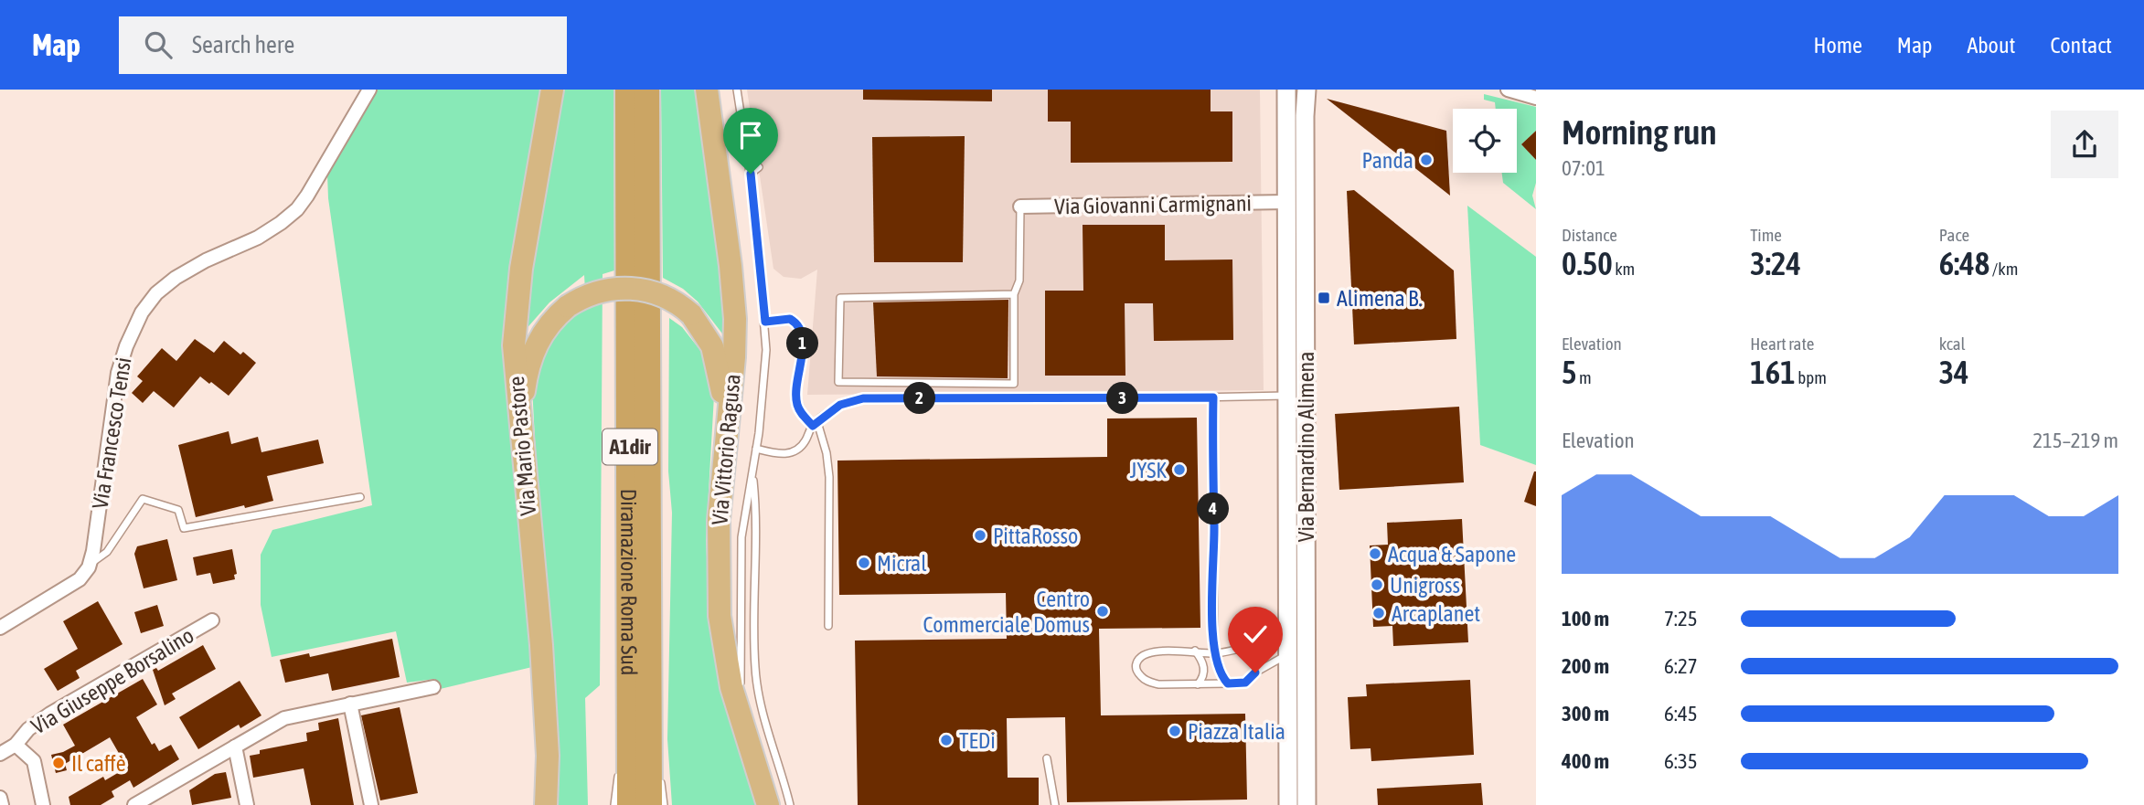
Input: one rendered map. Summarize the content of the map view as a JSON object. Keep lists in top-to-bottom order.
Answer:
{
  "streets": {
    "highway": [
      "Via Mario Pastore",
      "A1dir",
      "Via Vittorio Ragusa",
      "Diramazione Roma Sud"
    ],
    "street": [
      "Via Giovanni Carmignani",
      "Via Francesco Tensi",
      "Via Bernardino Alimena",
      "Via Giuseppe Borsalino"
    ]
  },
  "crossings": [
    ["Via Giovanni Carmignani", "Via Bernardino Alimena"]
  ],
  "places": {
    "other": [
      "Panda",
      "JYSK",
      "PittaRosso",
      "Acqua & Sapone",
      "Micral",
      "Unigross",
      "Centro Commerciale Domus",
      "Arcaplanet",
      "Piazza Italia",
      "TEDi",
      "Il caffè"
    ],
    "transit": ["Alimena B."]
  },
  "page": {
    "header": "Map",
    "search": "Search here",
    "nav": [
      "Home",
      "Map",
      "About",
      "Contact"
    ],
    "heading": ["Morning run", "07:01"],
    "stats": [
      ["Distance", "0.50 km"],
      ["Time", "3:24"],
      ["Pace", "6:48 /km"],
      ["Elevation", "5 m"],
      ["Heart rate", "161 bpm"],
      ["kcal", "34"]
    ],
    "pins": [
      "1",
      "2",
      "3",
      "4"
    ],
    "chart": ["Elevation", "215–219 m"],
    "list": [
      {
        "name": "100 m",
        "note": "7:25"
      },
      {
        "name": "200 m",
        "note": "6:27"
      },
      {
        "name": "300 m",
        "note": "6:45"
      },
      {
        "name": "400 m",
        "note": "6:35"
      }
    ]
  }
}
